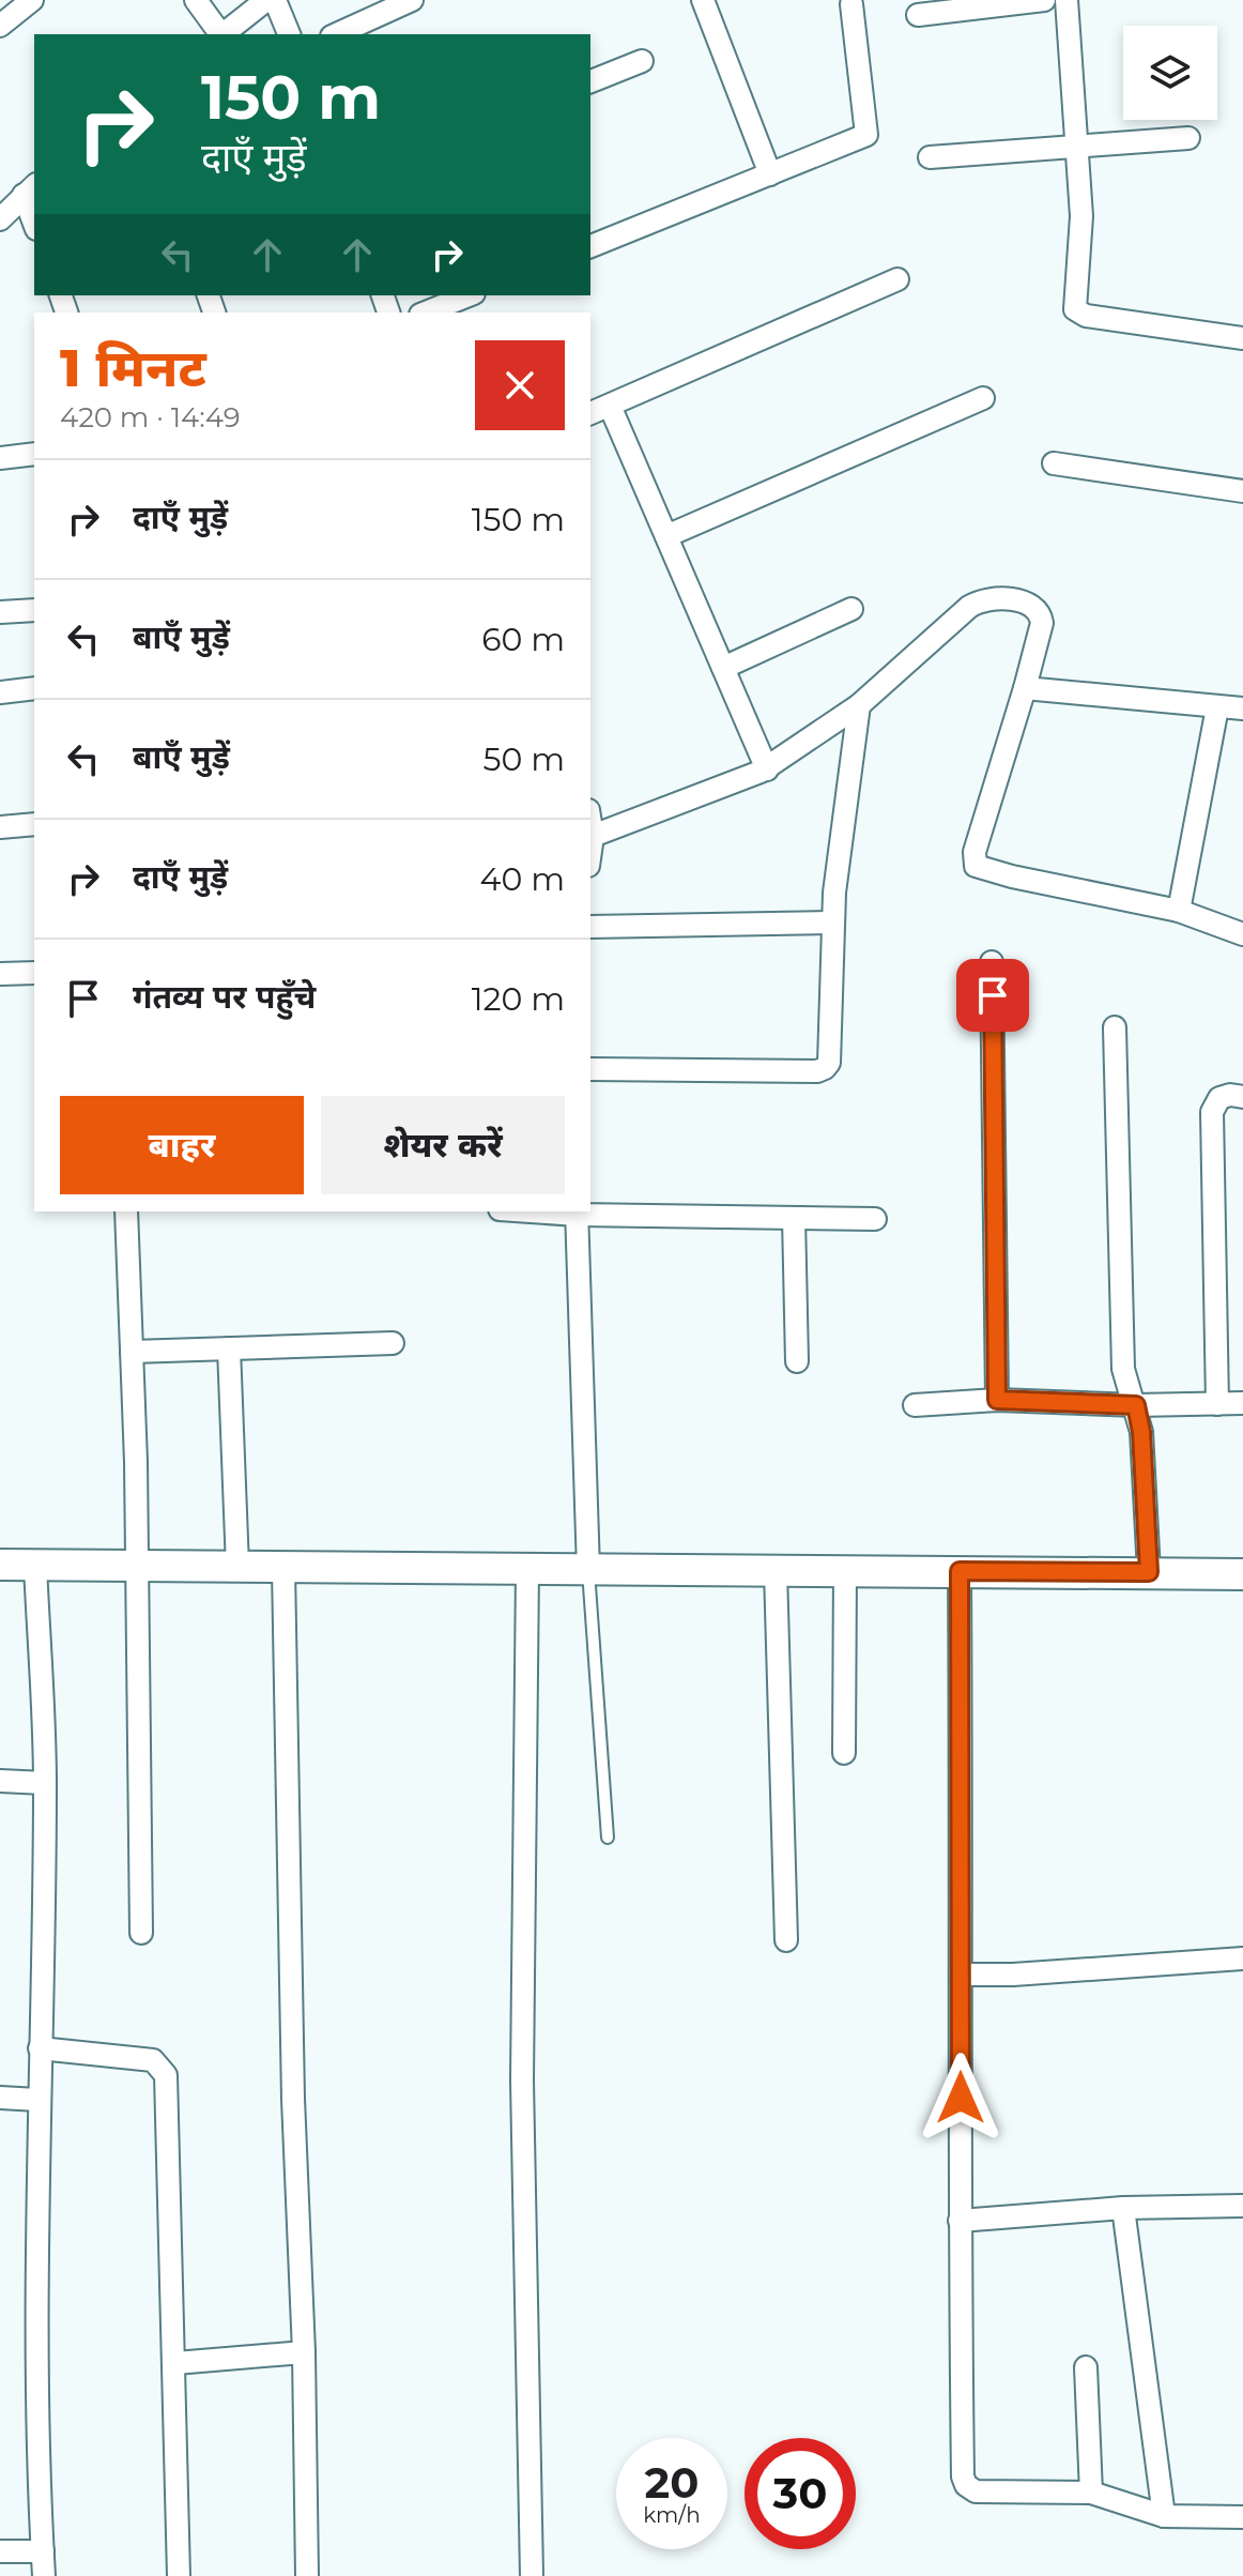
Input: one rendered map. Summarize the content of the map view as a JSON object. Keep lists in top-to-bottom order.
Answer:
{
  "page": {
    "turn": ["150 m", "दाएँ मुड़ें"],
    "heading": ["1 मिनट", "420 m · 14:49"],
    "list": [
      {
        "name": "दाएँ मुड़ें",
        "value": "150 m"
      },
      {
        "name": "बाएँ मुड़ें",
        "value": "60 m"
      },
      {
        "name": "बाएँ मुड़ें",
        "value": "50 m"
      },
      {
        "name": "दाएँ मुड़ें",
        "value": "40 m"
      },
      {
        "name": "गंतव्य पर पहुँचे",
        "value": "120 m"
      }
    ],
    "buttons": ["बाहर", "शेयर करें"],
    "speed": "20 km/h",
    "limit": "30"
  }
}
